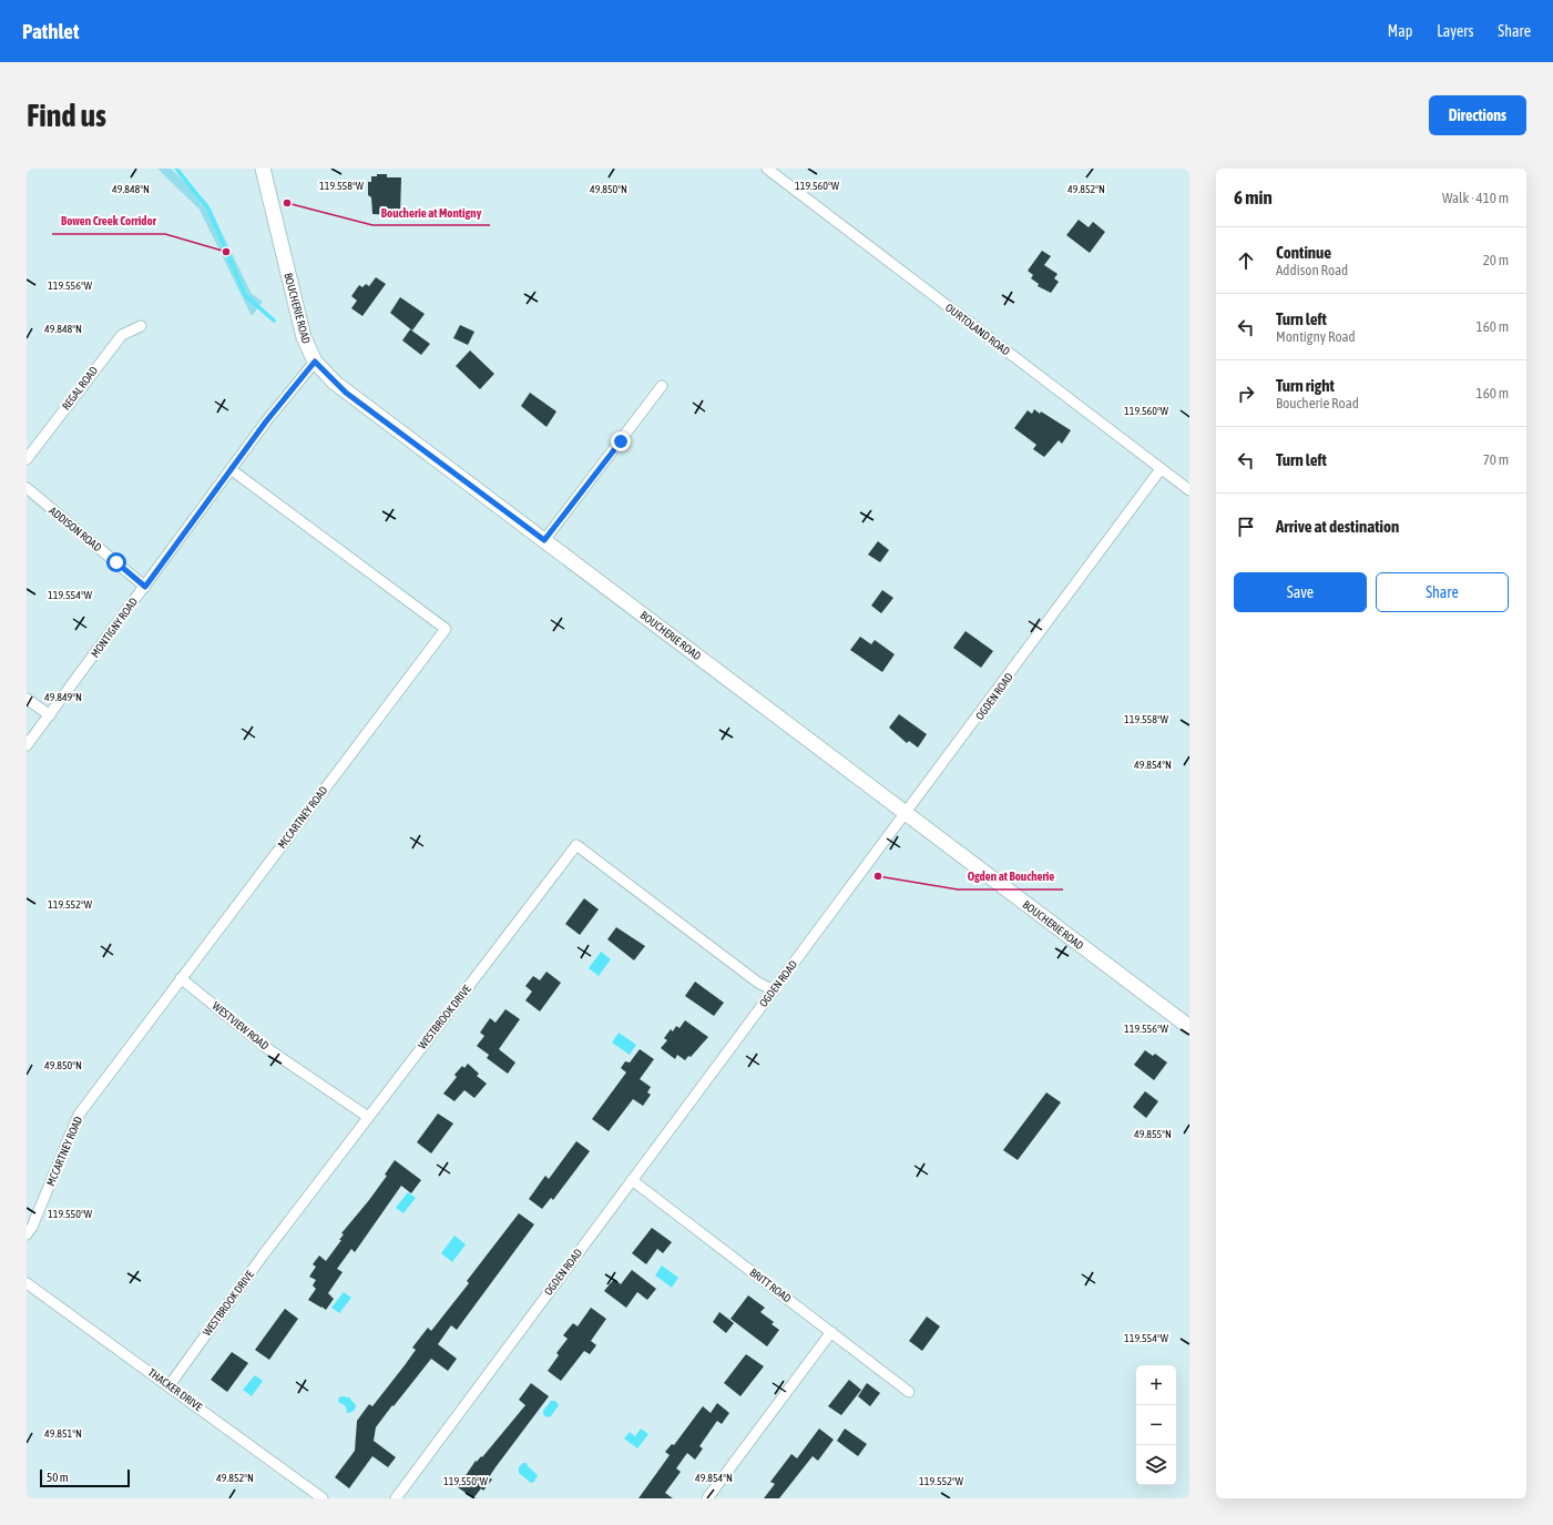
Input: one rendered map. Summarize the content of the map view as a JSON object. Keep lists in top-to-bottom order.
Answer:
{
  "streets": {
    "main road": ["BOUCHERIE ROAD"],
    "street": [
      "OURTOLAND ROAD",
      "REGAL ROAD",
      "ADDISON ROAD",
      "MONTIGNY ROAD",
      "OGDEN ROAD",
      "MCCARTNEY ROAD",
      "WESTBROOK DRIVE",
      "WESTVIEW ROAD",
      "BRITT ROAD",
      "THACKER DRIVE"
    ]
  },
  "crossings": [
    ["BOUCHERIE ROAD", "MONTIGNY ROAD"],
    ["BOUCHERIE ROAD", "OGDEN ROAD"],
    ["OURTOLAND ROAD", "OGDEN ROAD"],
    ["ADDISON ROAD", "MONTIGNY ROAD"],
    ["MONTIGNY ROAD", "MCCARTNEY ROAD"],
    ["OGDEN ROAD", "WESTBROOK DRIVE"],
    ["OGDEN ROAD", "BRITT ROAD"],
    ["MCCARTNEY ROAD", "WESTVIEW ROAD"],
    ["WESTBROOK DRIVE", "WESTVIEW ROAD"],
    ["WESTBROOK DRIVE", "THACKER DRIVE"]
  ],
  "places": ["Boucherie at Montigny", "Bowen Creek Corridor", "Ogden at Boucherie"],
  "scale_bar": "50 m",
  "page": {
    "header": "Pathlet",
    "nav": ["Map", "Layers", "Share"],
    "buttons": [
      "Directions",
      ["Save", "Share"]
    ],
    "title": "Find us",
    "heading": ["6 min", "Walk · 410 m"],
    "list": [
      ["Continue", "Addison Road", "20 m"],
      ["Turn left", "Montigny Road", "160 m"],
      ["Turn right", "Boucherie Road", "160 m"],
      ["Turn left", "70 m"],
      "Arrive at destination"
    ],
    "map_buttons": ["+", "−"],
    "scale": "50 m"
  },
  "coordinates": [
    "119.558°W",
    "119.560°W",
    "49.848°N",
    "49.850°N",
    "49.852°N",
    "119.556°W",
    "119.554°W",
    "49.849°N",
    "49.854°N",
    "119.552°W",
    "49.855°N",
    "119.550°W",
    "49.851°N"
  ]
}
